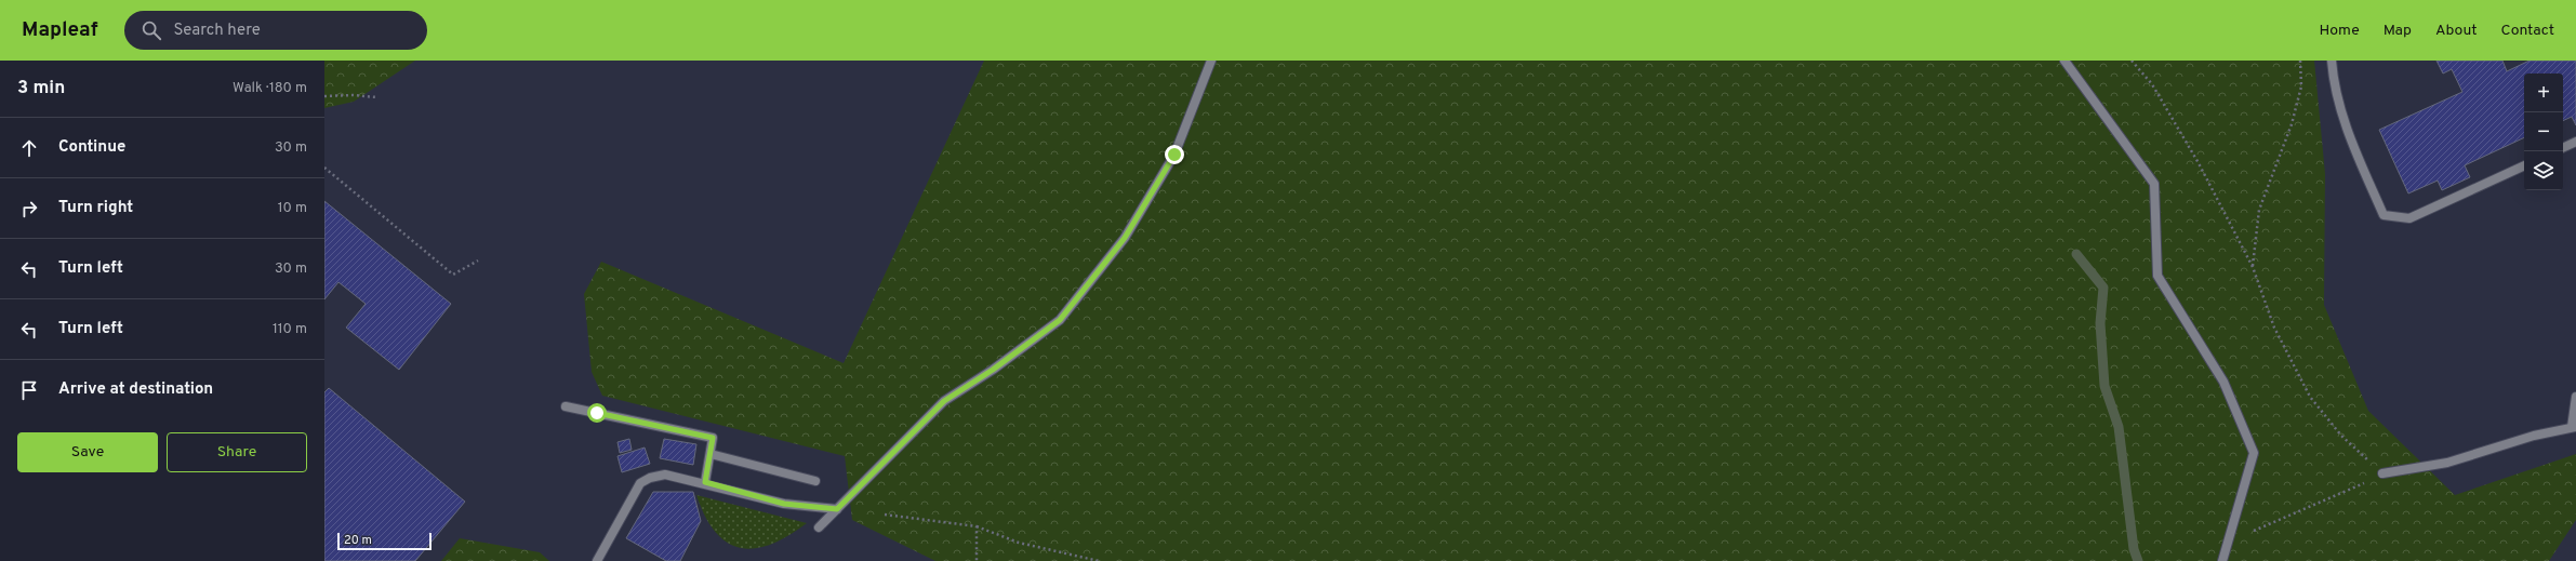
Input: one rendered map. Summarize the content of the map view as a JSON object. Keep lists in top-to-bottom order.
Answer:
{
  "scale_bar": "20 m",
  "page": {
    "header": "Mapleaf",
    "search": "Search here",
    "nav": [
      "Home",
      "Map",
      "About",
      "Contact"
    ],
    "heading": ["3 min", "Walk · 180 m"],
    "map_buttons": ["+", "−"],
    "list": [
      ["Continue", "30 m"],
      ["Turn right", "10 m"],
      ["Turn left", "30 m"],
      ["Turn left", "110 m"],
      "Arrive at destination"
    ],
    "buttons": ["Save", "Share"],
    "scale": "20 m"
  }
}
